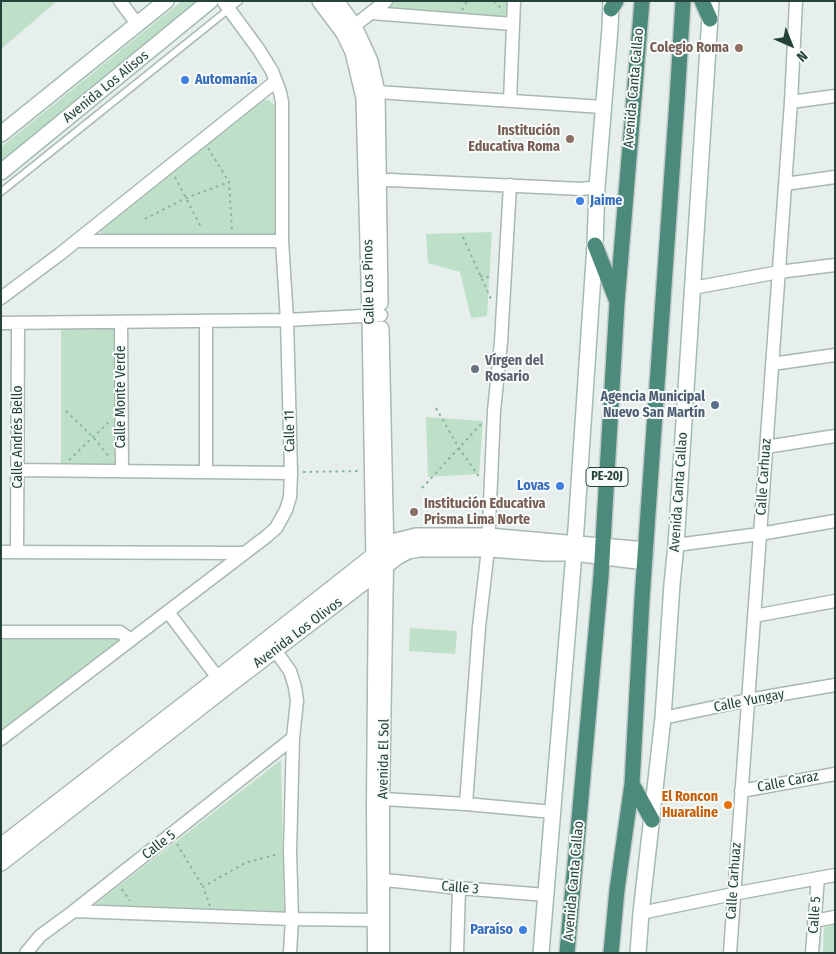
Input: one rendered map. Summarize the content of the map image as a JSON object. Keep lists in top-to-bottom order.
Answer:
{
  "streets": {
    "highway": ["Avenida Canta Callao", "PE-20J"],
    "street": [
      "Avenida Los Alisos",
      "Calle Los Pinos",
      "Calle Monte Verde",
      "Calle 11",
      "Calle Andrés Bello",
      "Calle Carhuaz",
      "Avenida Los Olivos",
      "Calle Yungay",
      "Avenida El Sol",
      "Calle Caraz",
      "Calle 5",
      "Calle 3"
    ]
  },
  "crossings": [
    ["Avenida Canta Callao", "Avenida Los Olivos"],
    ["Avenida Canta Callao", "Calle Yungay"],
    ["Avenida Canta Callao", "Calle 3"],
    ["Calle Los Pinos", "Avenida Los Olivos"],
    ["Calle Los Pinos", "Avenida El Sol"],
    ["Calle Carhuaz", "Calle Yungay"],
    ["Calle Carhuaz", "Calle Caraz"],
    ["Avenida Los Olivos", "Avenida El Sol"],
    ["Avenida El Sol", "Calle 3"]
  ],
  "places": [
    "Colegio Roma",
    "Automanía",
    "Institución Educativa Roma",
    "Jaime",
    "Vírgen del Rosario",
    "Agencia Municipal Nuevo San Martín",
    "Lovas",
    "Institución Educativa Prisma Lima Norte",
    "El Roncon Huaraline",
    "Paraíso"
  ],
  "north": "bottom right"
}
